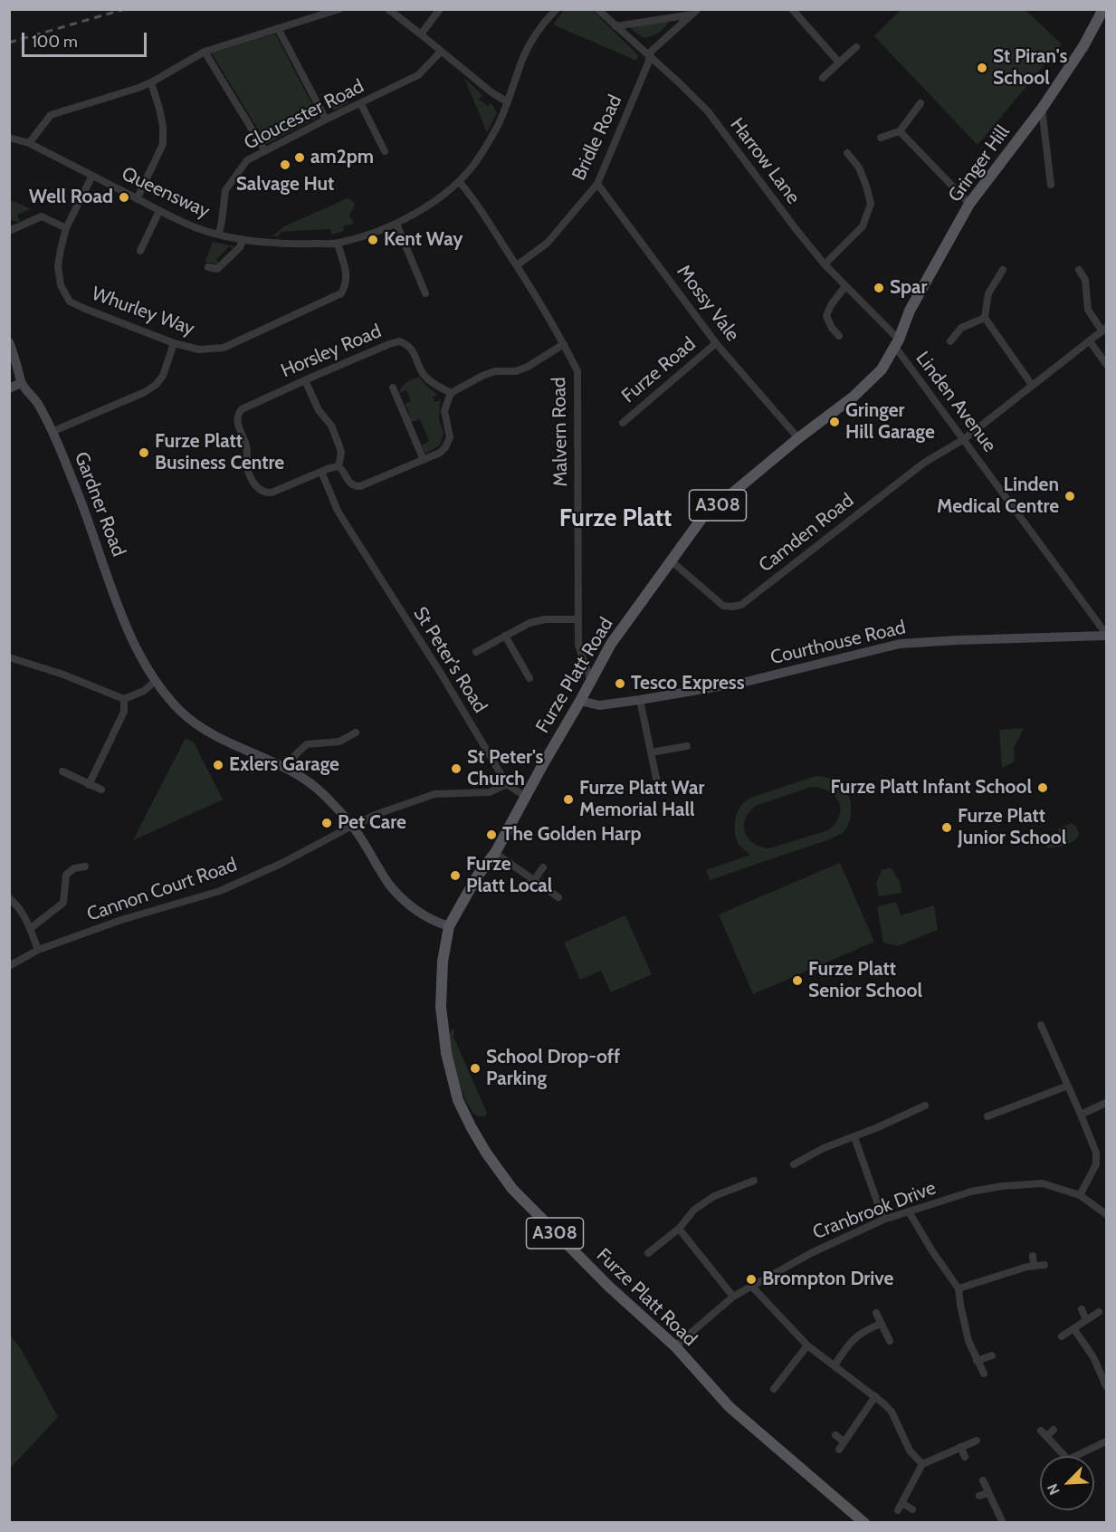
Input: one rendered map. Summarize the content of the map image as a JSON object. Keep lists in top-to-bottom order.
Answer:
{
  "streets": {
    "main road": ["Gringer Hill", "A308", "Furze Platt Road"],
    "street": [
      "Gloucester Road",
      "Bridle Road",
      "Harrow Lane",
      "Queensway",
      "Mossy Vale",
      "Whurley Way",
      "Horsley Road",
      "Furze Road",
      "Linden Avenue",
      "Malvern Road",
      "Gardner Road",
      "Camden Road",
      "Courthouse Road",
      "St Peter's Road",
      "Cannon Court Road",
      "Cranbrook Drive"
    ]
  },
  "crossings": [
    ["Gloucester Road", "Queensway"],
    ["Bridle Road", "Harrow Lane"],
    ["Bridle Road", "Mossy Vale"],
    ["Bridle Road", "Malvern Road"],
    ["Harrow Lane", "Gringer Hill"],
    ["Harrow Lane", "Linden Avenue"],
    ["Harrow Lane", "Furze Platt Road"],
    ["Gringer Hill", "Linden Avenue"],
    ["Gringer Hill", "Furze Platt Road"],
    ["Queensway", "Whurley Way"],
    ["Queensway", "Malvern Road"],
    ["Mossy Vale", "Furze Road"],
    ["Mossy Vale", "Furze Platt Road"],
    ["Horsley Road", "St Peter's Road"],
    ["Linden Avenue", "Camden Road"],
    ["Linden Avenue", "Courthouse Road"],
    ["Linden Avenue", "Furze Platt Road"],
    ["Malvern Road", "Furze Platt Road"],
    ["Gardner Road", "Furze Platt Road"],
    ["Gardner Road", "Cannon Court Road"],
    ["Camden Road", "Furze Platt Road"],
    ["Courthouse Road", "Furze Platt Road"],
    ["St Peter's Road", "Furze Platt Road"],
    ["St Peter's Road", "Cannon Court Road"],
    ["Furze Platt Road", "Cranbrook Drive"]
  ],
  "districts": ["Furze Platt"],
  "places": [
    "St Piran's School",
    "am2pm",
    "Salvage Hut",
    "Well Road",
    "Kent Way",
    "Spar",
    "Gringer Hill Garage",
    "Furze Platt Business Centre",
    "Linden Medical Centre",
    "Tesco Express",
    "Exlers Garage",
    "St Peter's Church",
    "Furze Platt Infant School",
    "Furze Platt War Memorial Hall",
    "Pet Care",
    "Furze Platt Junior School",
    "The Golden Harp",
    "Furze Platt Local",
    "Furze Platt Senior School",
    "School Drop-off Parking",
    "Brompton Drive"
  ],
  "scale_bar": "100 m",
  "north": "bottom left"
}
